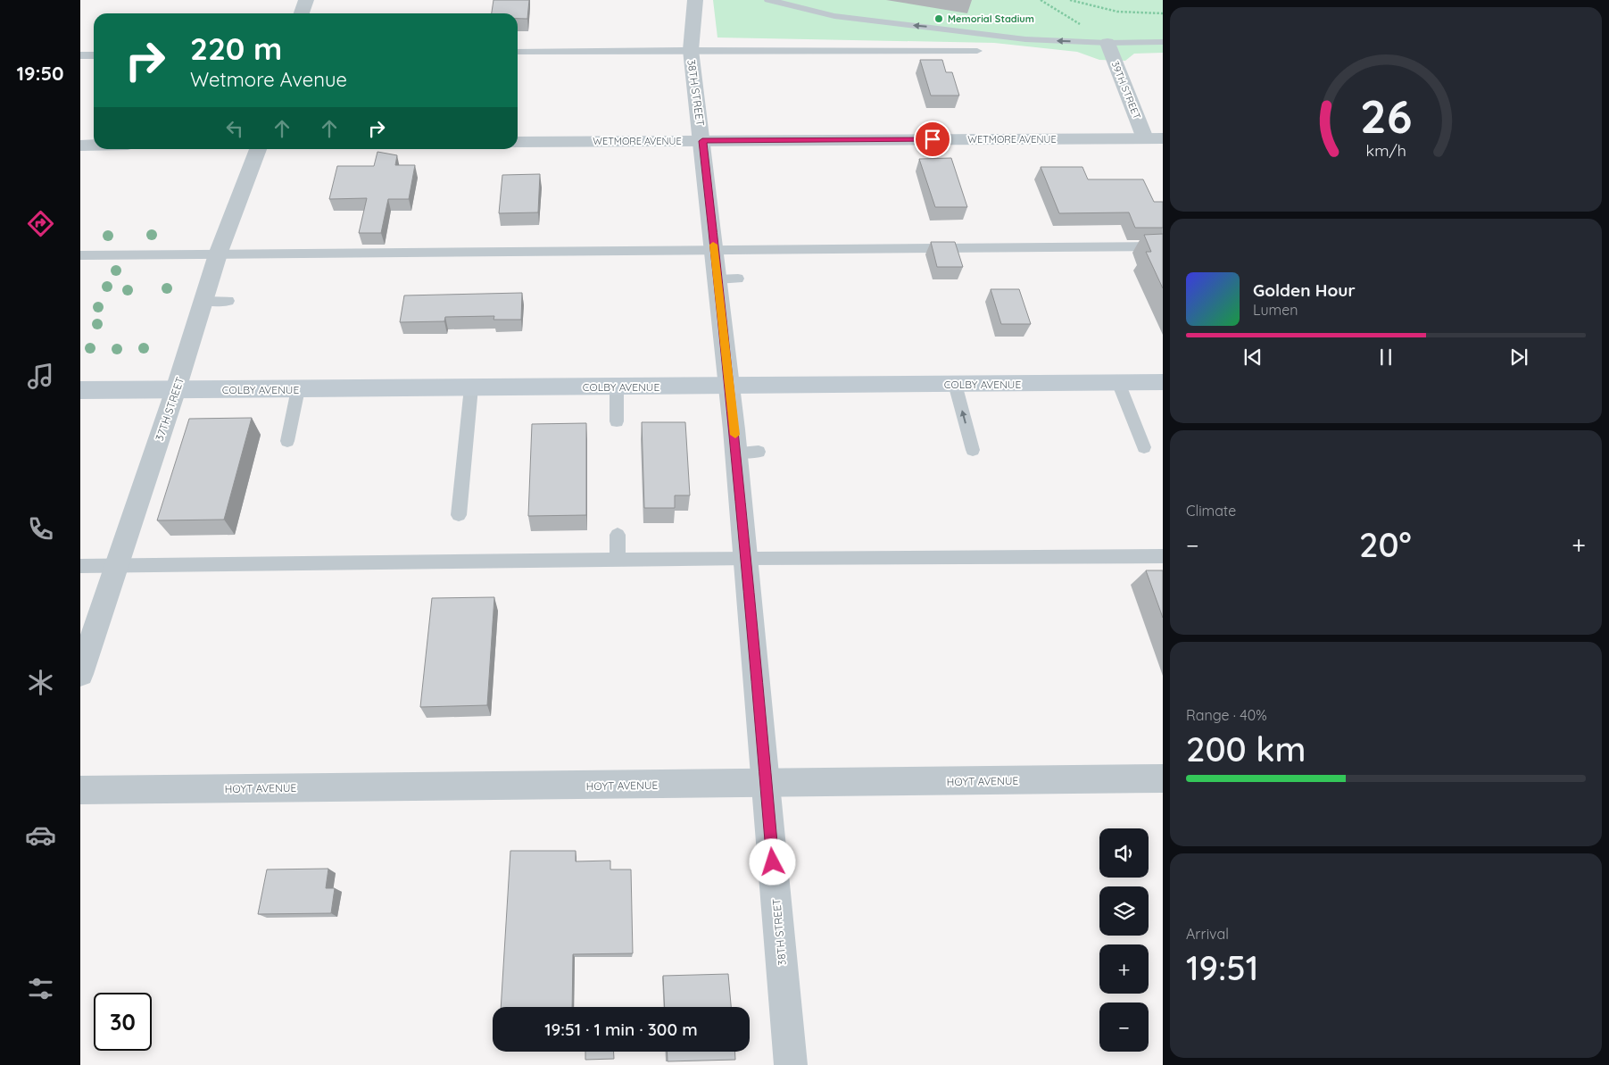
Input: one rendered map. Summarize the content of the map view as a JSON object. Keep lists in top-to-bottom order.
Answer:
{
  "streets": {
    "main road": ["COLBY AVENUE"],
    "street": [
      "39TH STREET",
      "38TH STREET",
      "WETMORE AVENUE",
      "37TH STREET",
      "HOYT AVENUE"
    ]
  },
  "crossings": [
    ["39TH STREET", "WETMORE AVENUE"],
    ["38TH STREET", "WETMORE AVENUE"],
    ["38TH STREET", "COLBY AVENUE"],
    ["38TH STREET", "HOYT AVENUE"],
    ["COLBY AVENUE", "37TH STREET"]
  ],
  "places": ["Memorial Stadium"],
  "page": {
    "tabs": "19:50",
    "turn": ["220 m", "Wetmore Avenue"],
    "song": ["Golden Hour", "Lumen"],
    "tile": [
      "Climate",
      ["Range · 40%", "200 km"],
      ["Arrival", "19:51"]
    ],
    "heat": ["−", "20°", "+"],
    "map_buttons": ["+", "−"],
    "limit": "30",
    "trip": "19:51 · 1 min · 300 m",
    "gauge": ["26", "km/h"]
  }
}
